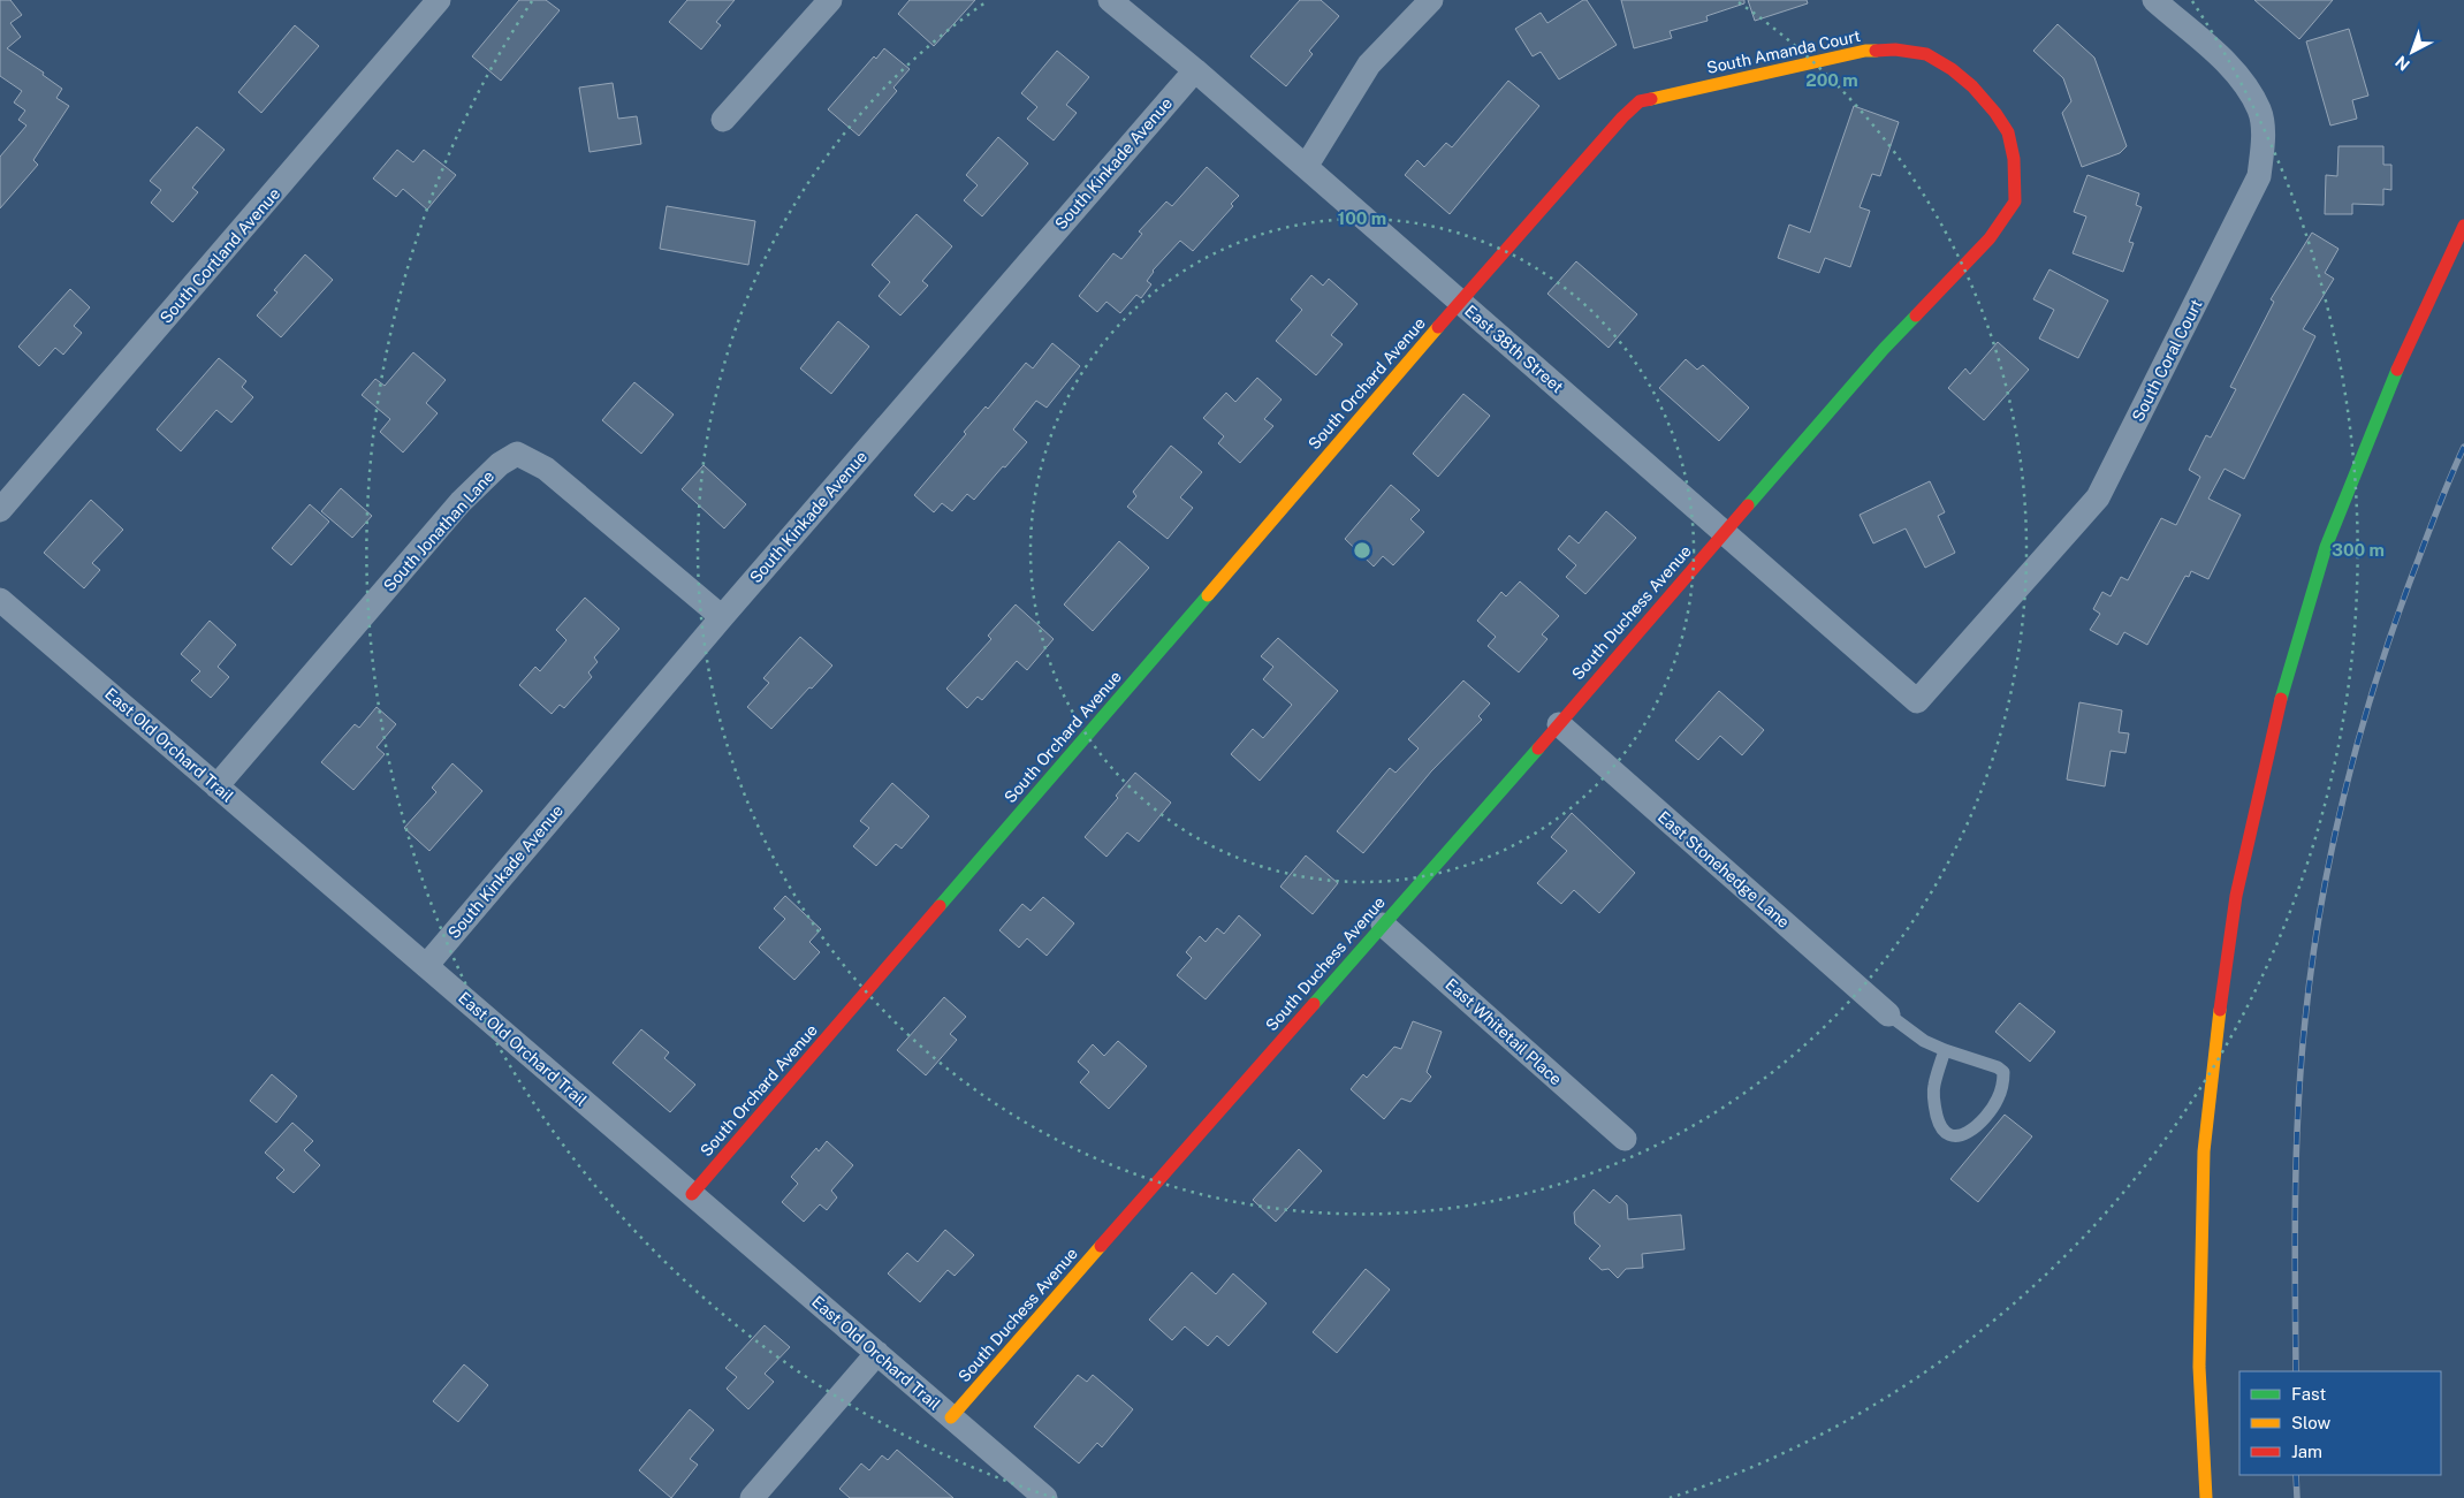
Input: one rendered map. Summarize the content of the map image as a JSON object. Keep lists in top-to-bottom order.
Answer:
{
  "streets": {
    "street": [
      "South Amanda Court",
      "South Kinkade Avenue",
      "South Cortland Avenue",
      "East 38th Street",
      "South Coral Court",
      "South Orchard Avenue",
      "South Jonathan Lane",
      "South Duchess Avenue",
      "East Old Orchard Trail",
      "East Stonehedge Lane",
      "East Whitetail Place"
    ]
  },
  "crossings": [
    ["South Amanda Court", "East 38th Street"],
    ["South Amanda Court", "South Orchard Avenue"],
    ["South Amanda Court", "South Duchess Avenue"],
    ["South Kinkade Avenue", "East 38th Street"],
    ["South Kinkade Avenue", "South Jonathan Lane"],
    ["South Kinkade Avenue", "East Old Orchard Trail"],
    ["East 38th Street", "South Coral Court"],
    ["East 38th Street", "South Orchard Avenue"],
    ["East 38th Street", "South Duchess Avenue"],
    ["South Orchard Avenue", "East Old Orchard Trail"],
    ["South Jonathan Lane", "East Old Orchard Trail"],
    ["South Duchess Avenue", "East Old Orchard Trail"],
    ["South Duchess Avenue", "East Stonehedge Lane"],
    ["South Duchess Avenue", "East Whitetail Place"]
  ],
  "legend": ["Fast", "Slow", "Jam"],
  "north": "bottom left",
  "rings": ["200 m", "100 m", "300 m"]
}
